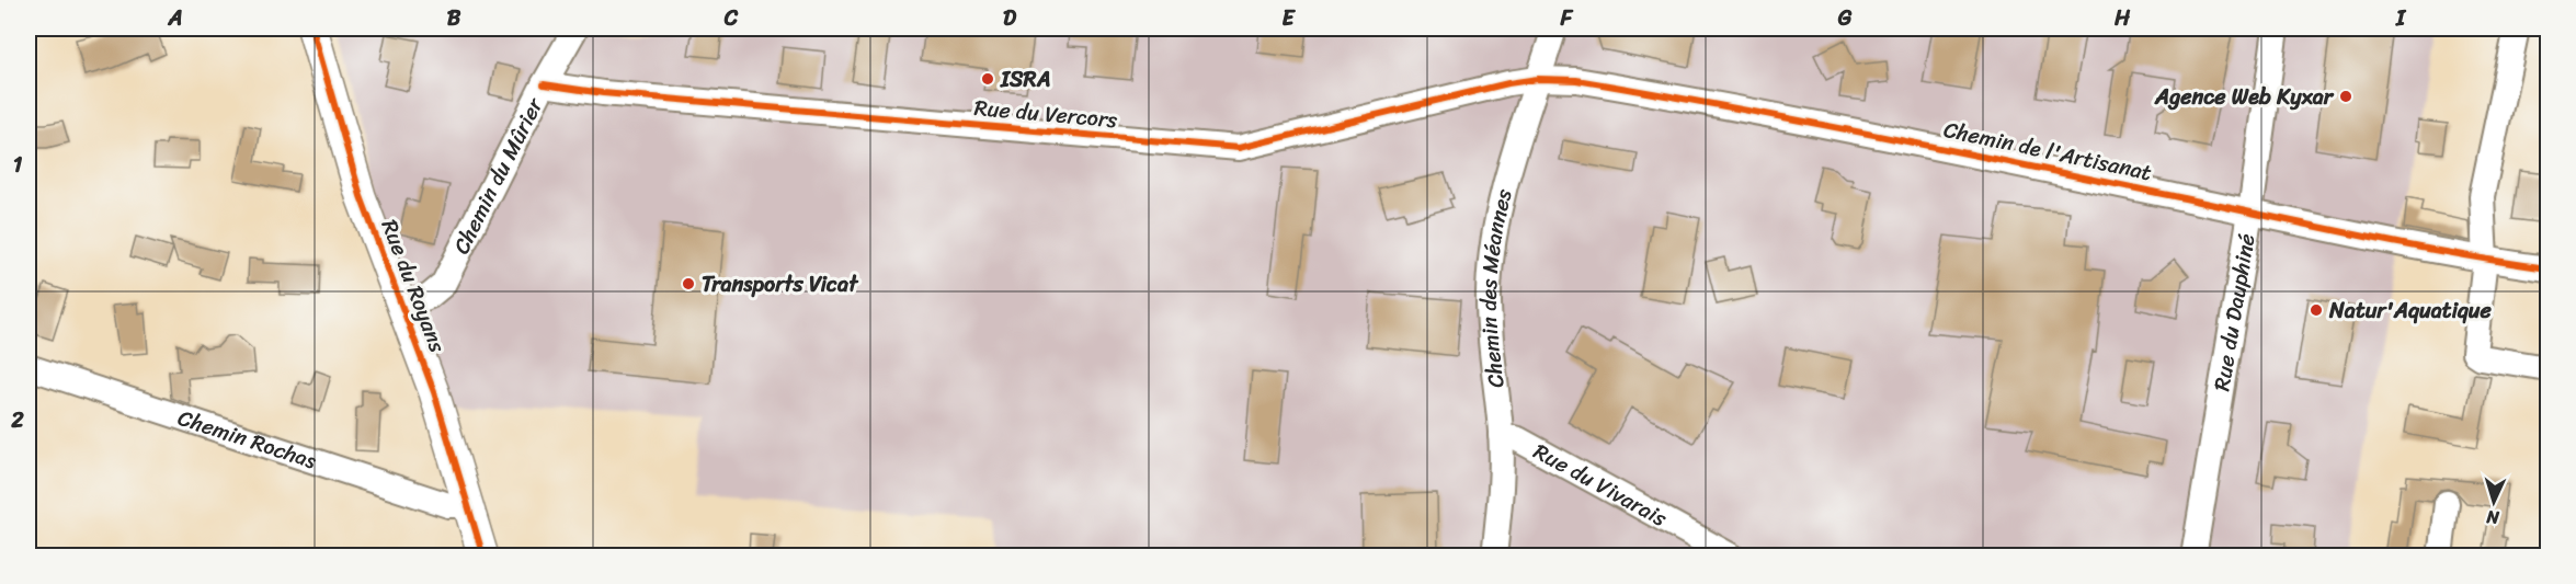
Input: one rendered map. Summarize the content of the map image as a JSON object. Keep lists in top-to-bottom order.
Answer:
{
  "streets": {
    "street": [
      "Rue du Vercors",
      "Chemin de l'Artisanat",
      "Chemin du Mûrier",
      "Rue du Royans",
      "Chemin des Méannes",
      "Rue du Dauphiné",
      "Chemin Rochas",
      "Rue du Vivarais"
    ]
  },
  "crossings": [
    ["Rue du Vercors", "Chemin de l'Artisanat"],
    ["Rue du Vercors", "Chemin du Mûrier"],
    ["Rue du Vercors", "Chemin des Méannes"],
    ["Chemin de l'Artisanat", "Chemin des Méannes"],
    ["Chemin de l'Artisanat", "Rue du Dauphiné"],
    ["Chemin du Mûrier", "Rue du Royans"],
    ["Rue du Royans", "Chemin Rochas"],
    ["Chemin des Méannes", "Rue du Vivarais"]
  ],
  "places": [
    "ISRA",
    "Agence Web Kyxar",
    "Transports Vicat",
    "Natur'Aquatique"
  ],
  "north": "bottom",
  "grid": {
    "columns": [
      "A",
      "B",
      "C",
      "D",
      "E",
      "F",
      "G",
      "H",
      "I"
    ],
    "rows": ["1", "2"]
  }
}
